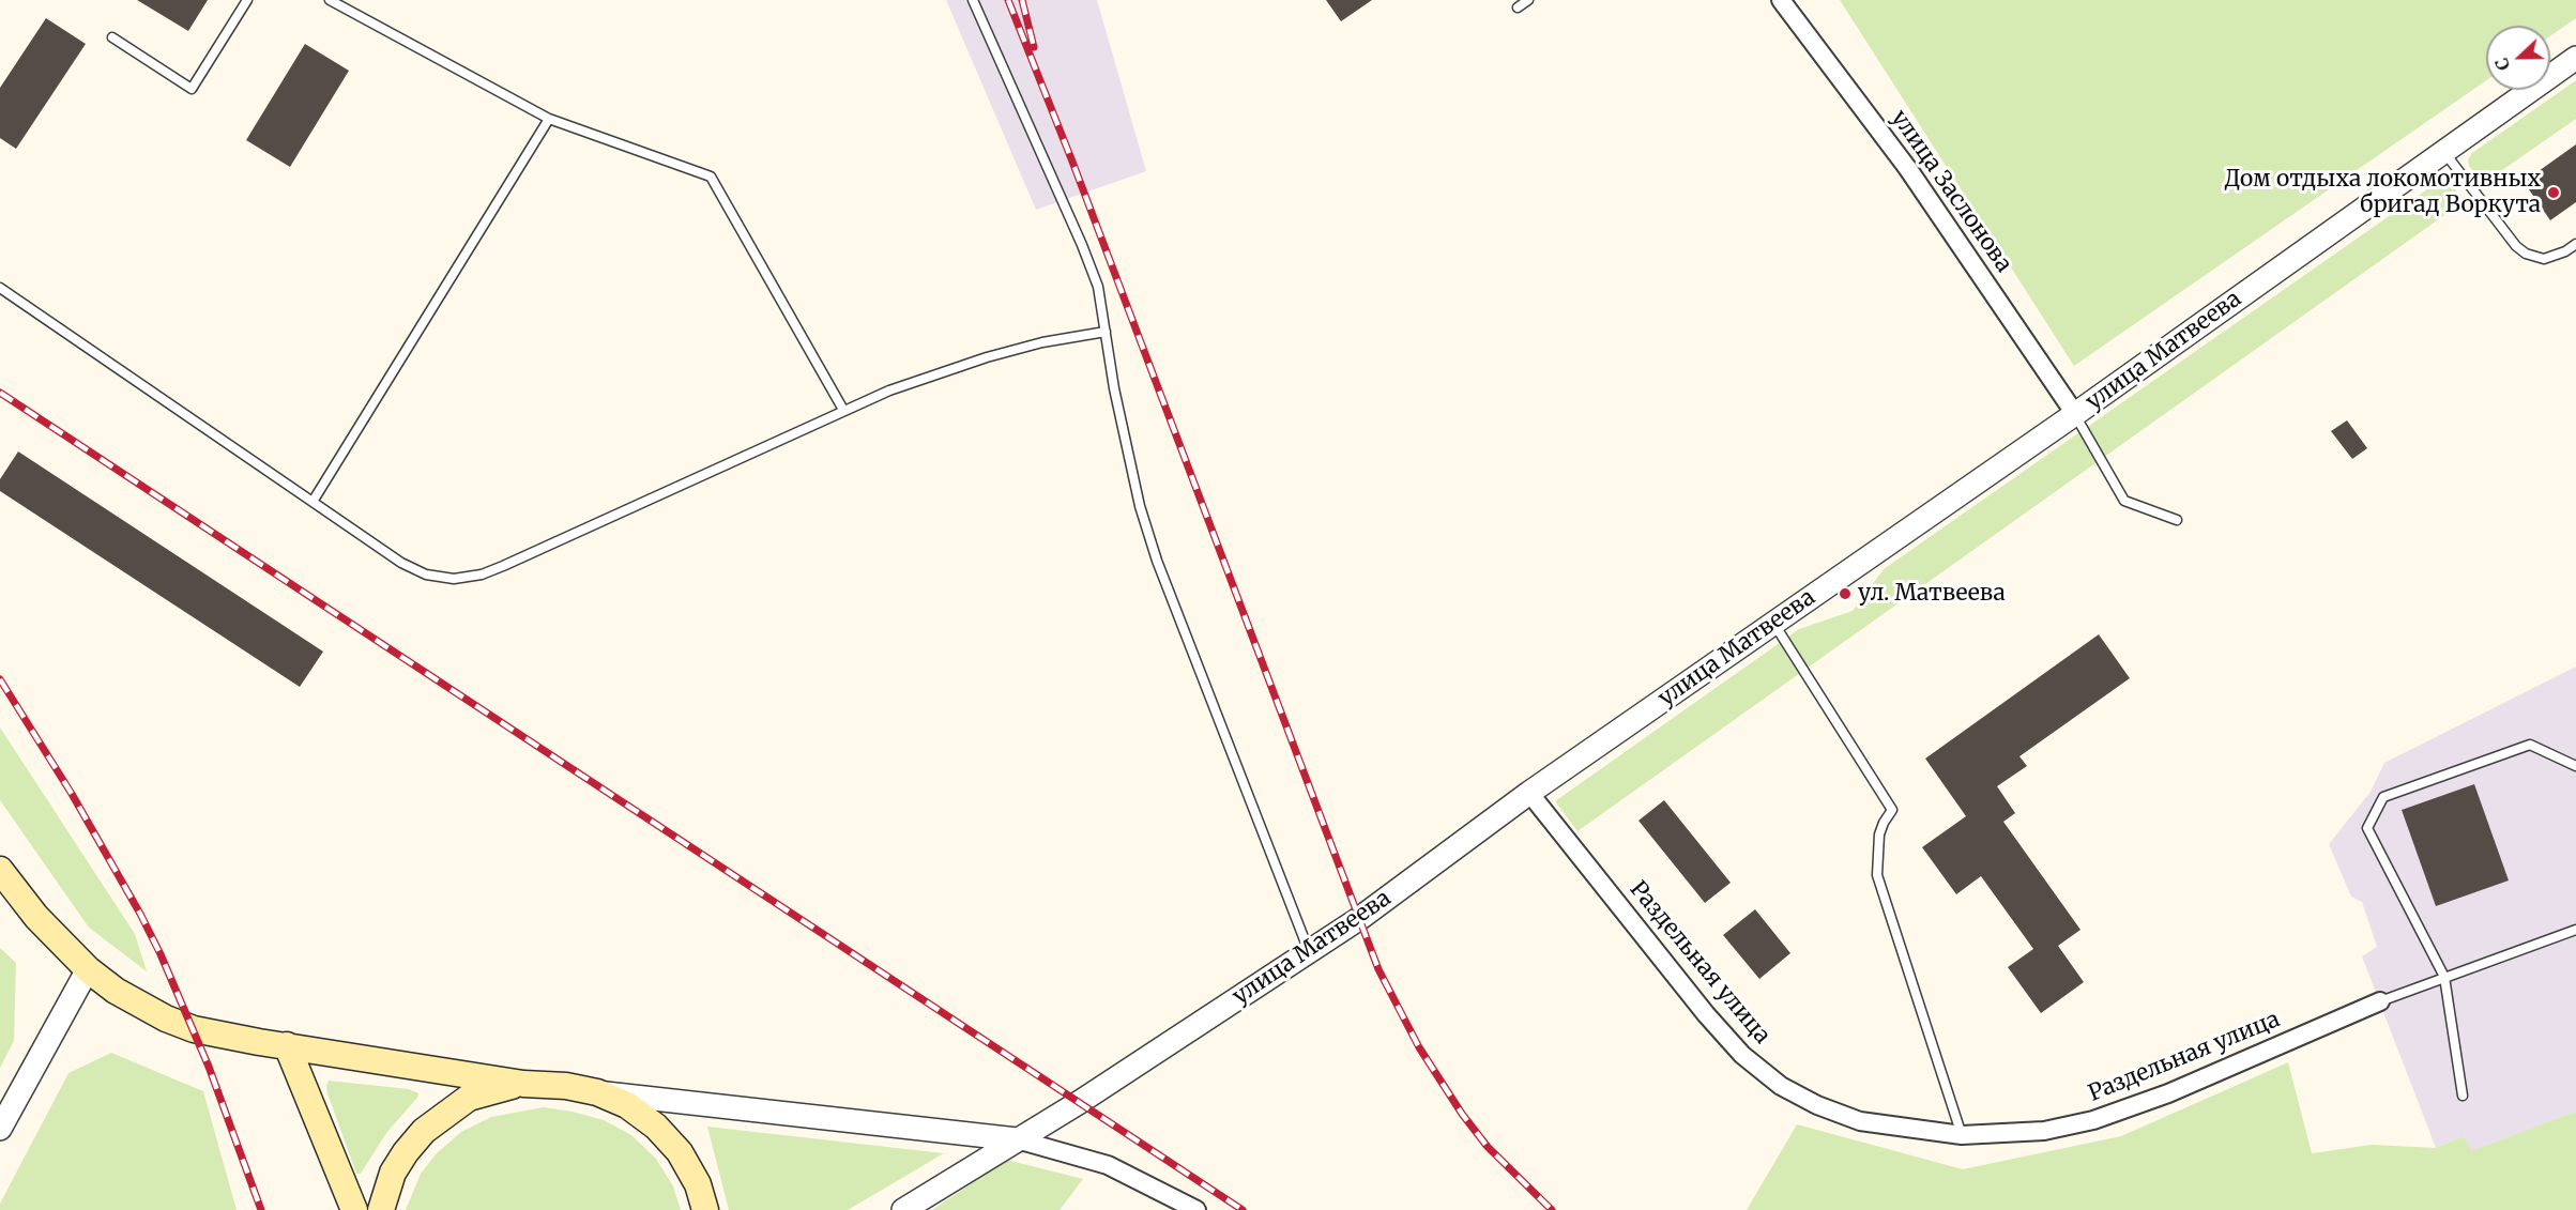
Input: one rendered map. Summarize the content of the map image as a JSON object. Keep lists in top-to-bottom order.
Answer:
{
  "streets": {
    "street": ["улица Заслонова", "улица Матвеева", "Раздельная улица"]
  },
  "crossings": [
    ["улица Заслонова", "улица Матвеева"],
    ["улица Матвеева", "Раздельная улица"]
  ],
  "places": ["Дом отдыха локомотивных бригад Воркута", "ул. Матвеева"],
  "north": "left"
}
